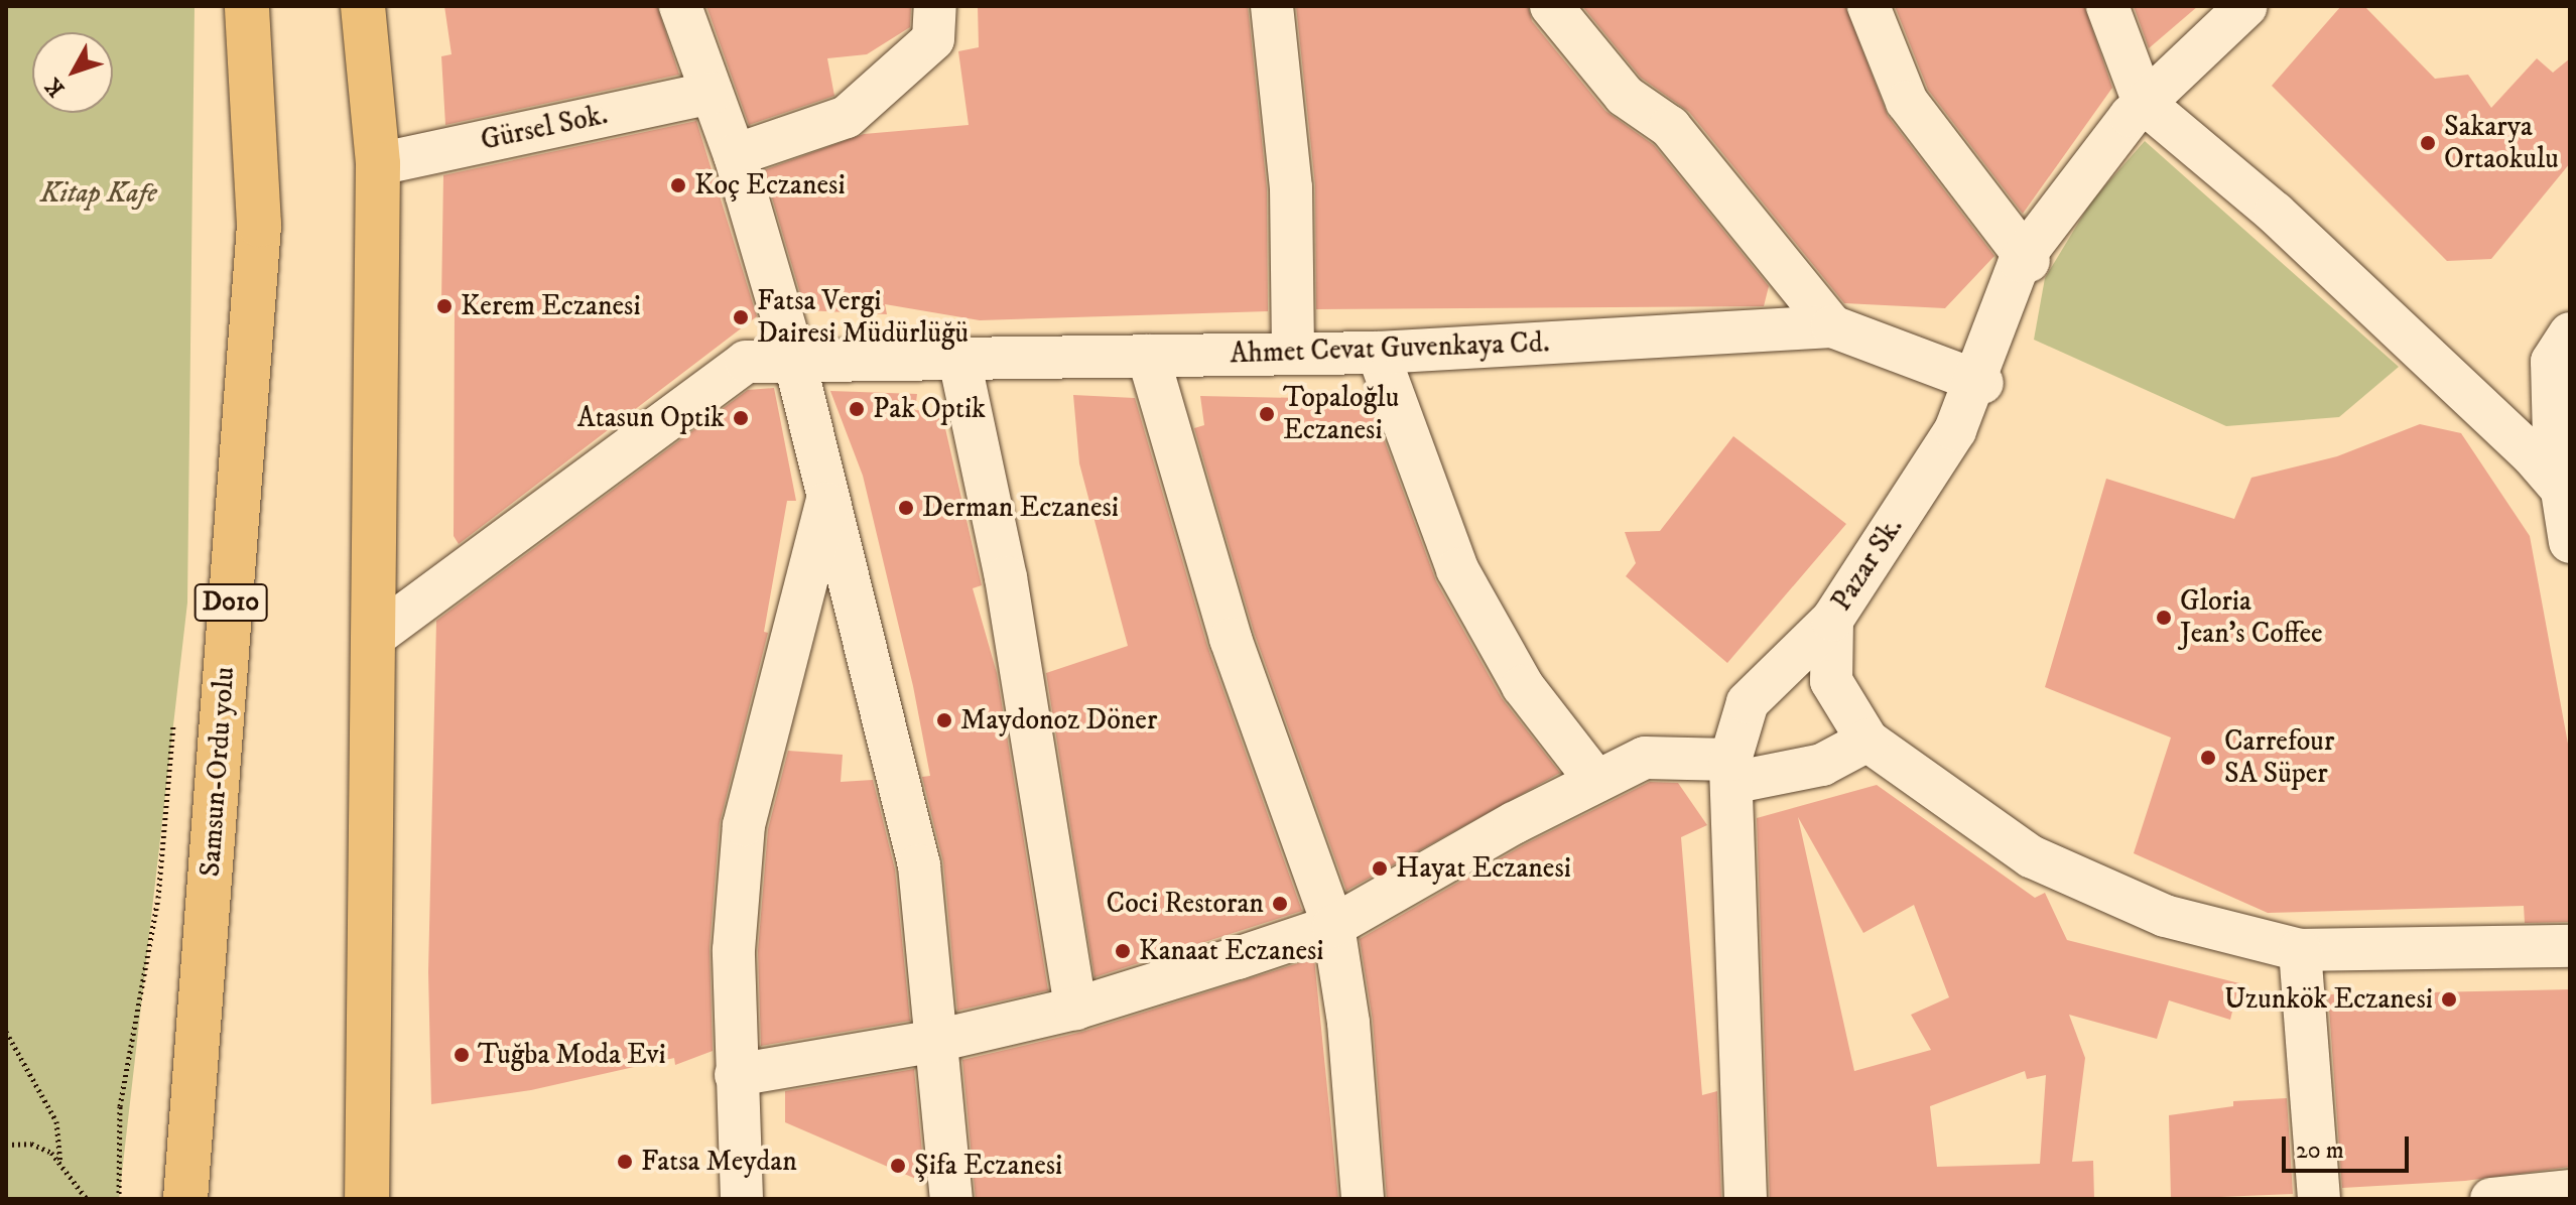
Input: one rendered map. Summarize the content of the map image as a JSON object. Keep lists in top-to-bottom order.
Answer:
{
  "streets": {
    "highway": ["D010", "Samsun-Ordu yolu"],
    "street": ["Gürsel Sok.", "Ahmet Cevat Guvenkaya Cd.", "Pazar Sk."]
  },
  "crossings": [
    ["Ahmet Cevat Guvenkaya Cd.", "Pazar Sk."]
  ],
  "parks": ["Kitap Kafe"],
  "places": [
    "Sakarya Ortaokulu",
    "Koç Eczanesi",
    "Kerem Eczanesi",
    "Fatsa Vergi Dairesi Müdürlüğü",
    "Pak Optik",
    "Topaloğlu Eczanesi",
    "Atasun Optik",
    "Derman Eczanesi",
    "Gloria Jean's Coffee",
    "Maydonoz Döner",
    "Carrefour SA Süper",
    "Hayat Eczanesi",
    "Coci Restoran",
    "Kanaat Eczanesi",
    "Uzunkök Eczanesi",
    "Tuğba Moda Evi",
    "Fatsa Meydan",
    "Şifa Eczanesi"
  ],
  "scale_bar": "20 m",
  "north": "bottom left"
}
